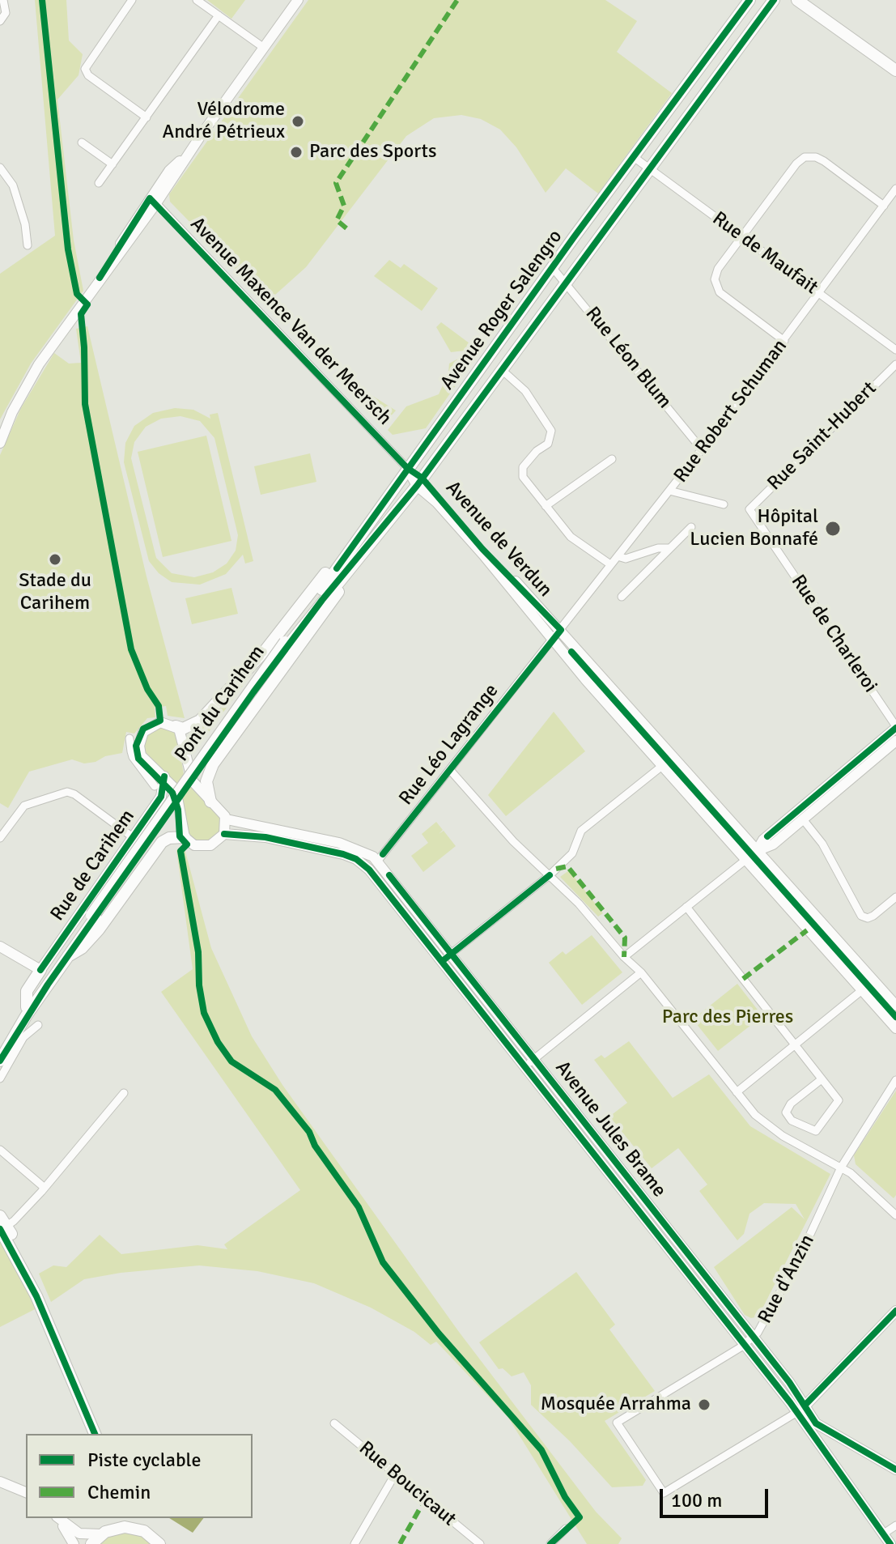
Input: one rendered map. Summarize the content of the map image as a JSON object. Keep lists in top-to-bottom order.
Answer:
{
  "streets": {
    "main road": ["Avenue Roger Salengro", "Pont du Carihem", "Rue de Carihem"],
    "street": [
      "Rue de Maufait",
      "Avenue Maxence Van der Meersch",
      "Rue Léon Blum",
      "Rue Robert Schuman",
      "Rue Saint-Hubert",
      "Avenue de Verdun",
      "Rue de Charleroi",
      "Rue Léo Lagrange",
      "Avenue Jules Brame",
      "Rue d'Anzin",
      "Rue Boucicaut"
    ]
  },
  "crossings": [
    ["Rue de Maufait", "Avenue Roger Salengro"],
    ["Rue de Maufait", "Rue Robert Schuman"],
    ["Avenue Roger Salengro", "Avenue Maxence Van der Meersch"],
    ["Avenue Roger Salengro", "Rue Léon Blum"],
    ["Avenue Roger Salengro", "Avenue de Verdun"],
    ["Avenue Roger Salengro", "Pont du Carihem"],
    ["Avenue Maxence Van der Meersch", "Avenue de Verdun"],
    ["Rue Léon Blum", "Rue Robert Schuman"],
    ["Rue Robert Schuman", "Avenue de Verdun"],
    ["Rue Robert Schuman", "Rue Léo Lagrange"],
    ["Rue Saint-Hubert", "Rue de Charleroi"],
    ["Avenue de Verdun", "Rue Léo Lagrange"],
    ["Pont du Carihem", "Rue de Carihem"],
    ["Rue Léo Lagrange", "Avenue Jules Brame"],
    ["Avenue Jules Brame", "Rue d'Anzin"]
  ],
  "parks": ["Parc des Pierres"],
  "places": [
    "Vélodrome André Pétrieux",
    "Parc des Sports",
    "Hôpital Lucien Bonnafé",
    "Stade du Carihem",
    "Mosquée Arrahma"
  ],
  "legend": ["Piste cyclable", "Chemin"],
  "scale_bar": "100 m"
}
